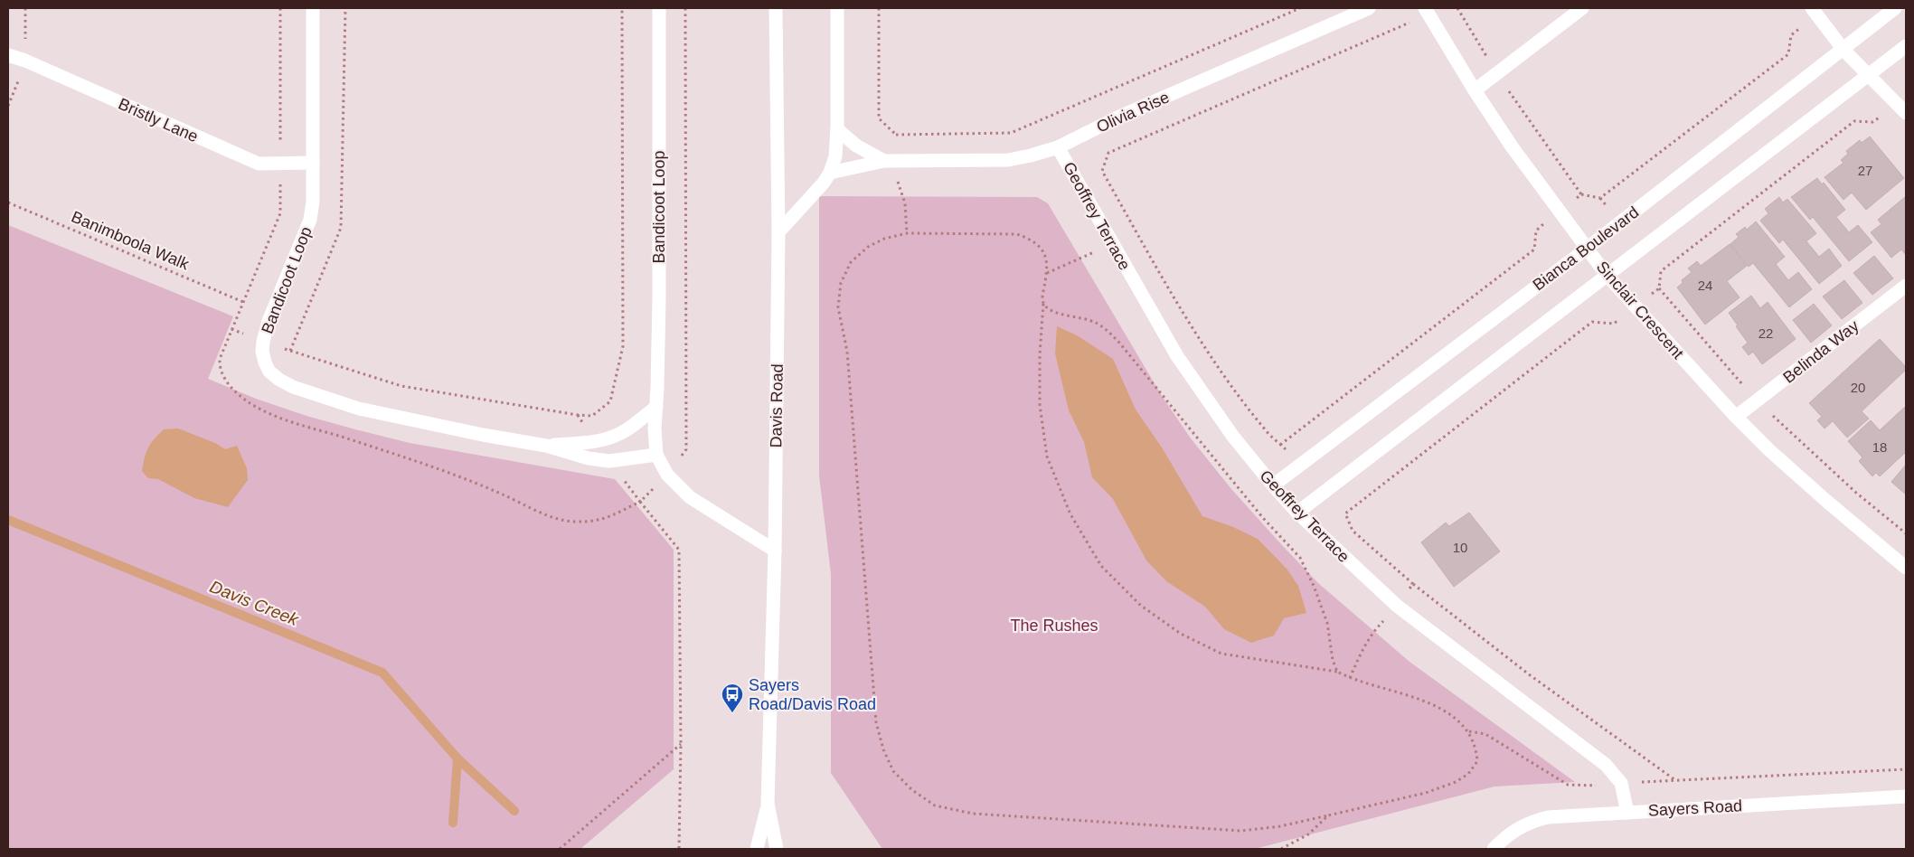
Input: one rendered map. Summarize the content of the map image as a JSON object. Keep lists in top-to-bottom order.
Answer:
{
  "streets": {
    "street": [
      "Olivia Rise",
      "Bristly Lane",
      "Bandicoot Loop",
      "Geoffrey Terrace",
      "Bianca Boulevard",
      "Sinclair Crescent",
      "Belinda Way",
      "Davis Road",
      "Sayers Road"
    ],
    "path": ["Banimboola Walk"]
  },
  "crossings": [
    ["Olivia Rise", "Geoffrey Terrace"],
    ["Bristly Lane", "Bandicoot Loop"],
    ["Bandicoot Loop", "Davis Road"],
    ["Geoffrey Terrace", "Bianca Boulevard"],
    ["Geoffrey Terrace", "Sayers Road"],
    ["Bianca Boulevard", "Sinclair Crescent"],
    ["Sinclair Crescent", "Belinda Way"]
  ],
  "water": ["Davis Creek"],
  "parks": ["The Rushes"],
  "places": {
    "bus stop": ["Sayers Road/Davis Road"]
  },
  "house_numbers": [
    "27",
    "24",
    "22",
    "20",
    "18",
    "10"
  ]
}
